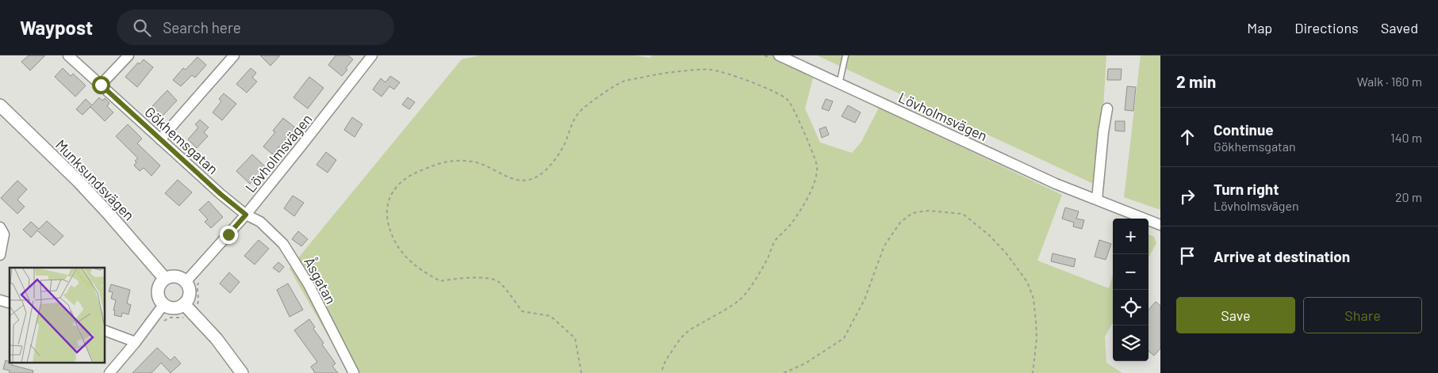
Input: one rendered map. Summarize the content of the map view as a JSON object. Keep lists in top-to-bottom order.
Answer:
{
  "streets": {
    "street": [
      "Lövholmsvägen",
      "Gökhemsgatan",
      "Munksundsvägen",
      "Åsgatan"
    ]
  },
  "crossings": [
    ["Lövholmsvägen", "Gökhemsgatan"],
    ["Lövholmsvägen", "Munksundsvägen"],
    ["Lövholmsvägen", "Åsgatan"],
    ["Gökhemsgatan", "Åsgatan"]
  ],
  "page": {
    "header": "Waypost",
    "search": "Search here",
    "nav": ["Map", "Directions", "Saved"],
    "heading": ["2 min", "Walk · 160 m"],
    "list": [
      ["Continue", "Gökhemsgatan", "140 m"],
      ["Turn right", "Lövholmsvägen", "20 m"],
      "Arrive at destination"
    ],
    "map_buttons": ["+", "−"],
    "buttons": ["Save", "Share"]
  }
}
